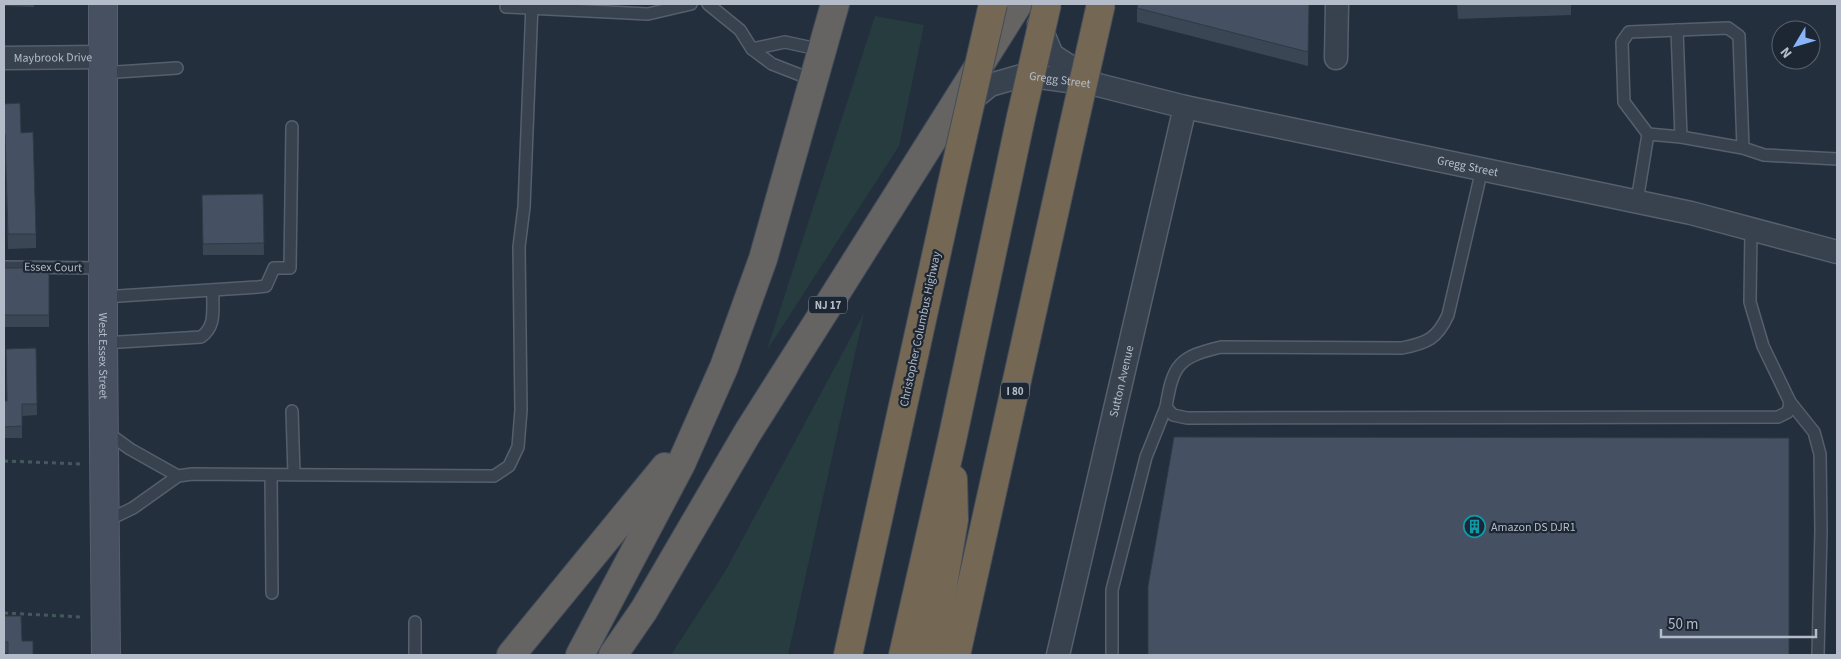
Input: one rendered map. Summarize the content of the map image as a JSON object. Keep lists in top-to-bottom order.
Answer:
{
  "streets": {
    "highway": ["NJ 17", "Christopher Columbus Highway", "I 80"],
    "main road": ["West Essex Street"],
    "street": ["Maybrook Drive", "Gregg Street", "Sutton Avenue"],
    "lane": ["Essex Court"]
  },
  "crossings": [
    ["Maybrook Drive", "West Essex Street"],
    ["Gregg Street", "NJ 17"],
    ["Gregg Street", "Sutton Avenue"],
    ["Essex Court", "West Essex Street"]
  ],
  "places": {
    "building": ["Amazon DS DJR1"]
  },
  "scale_bar": "50 m",
  "north": "bottom left"
}
